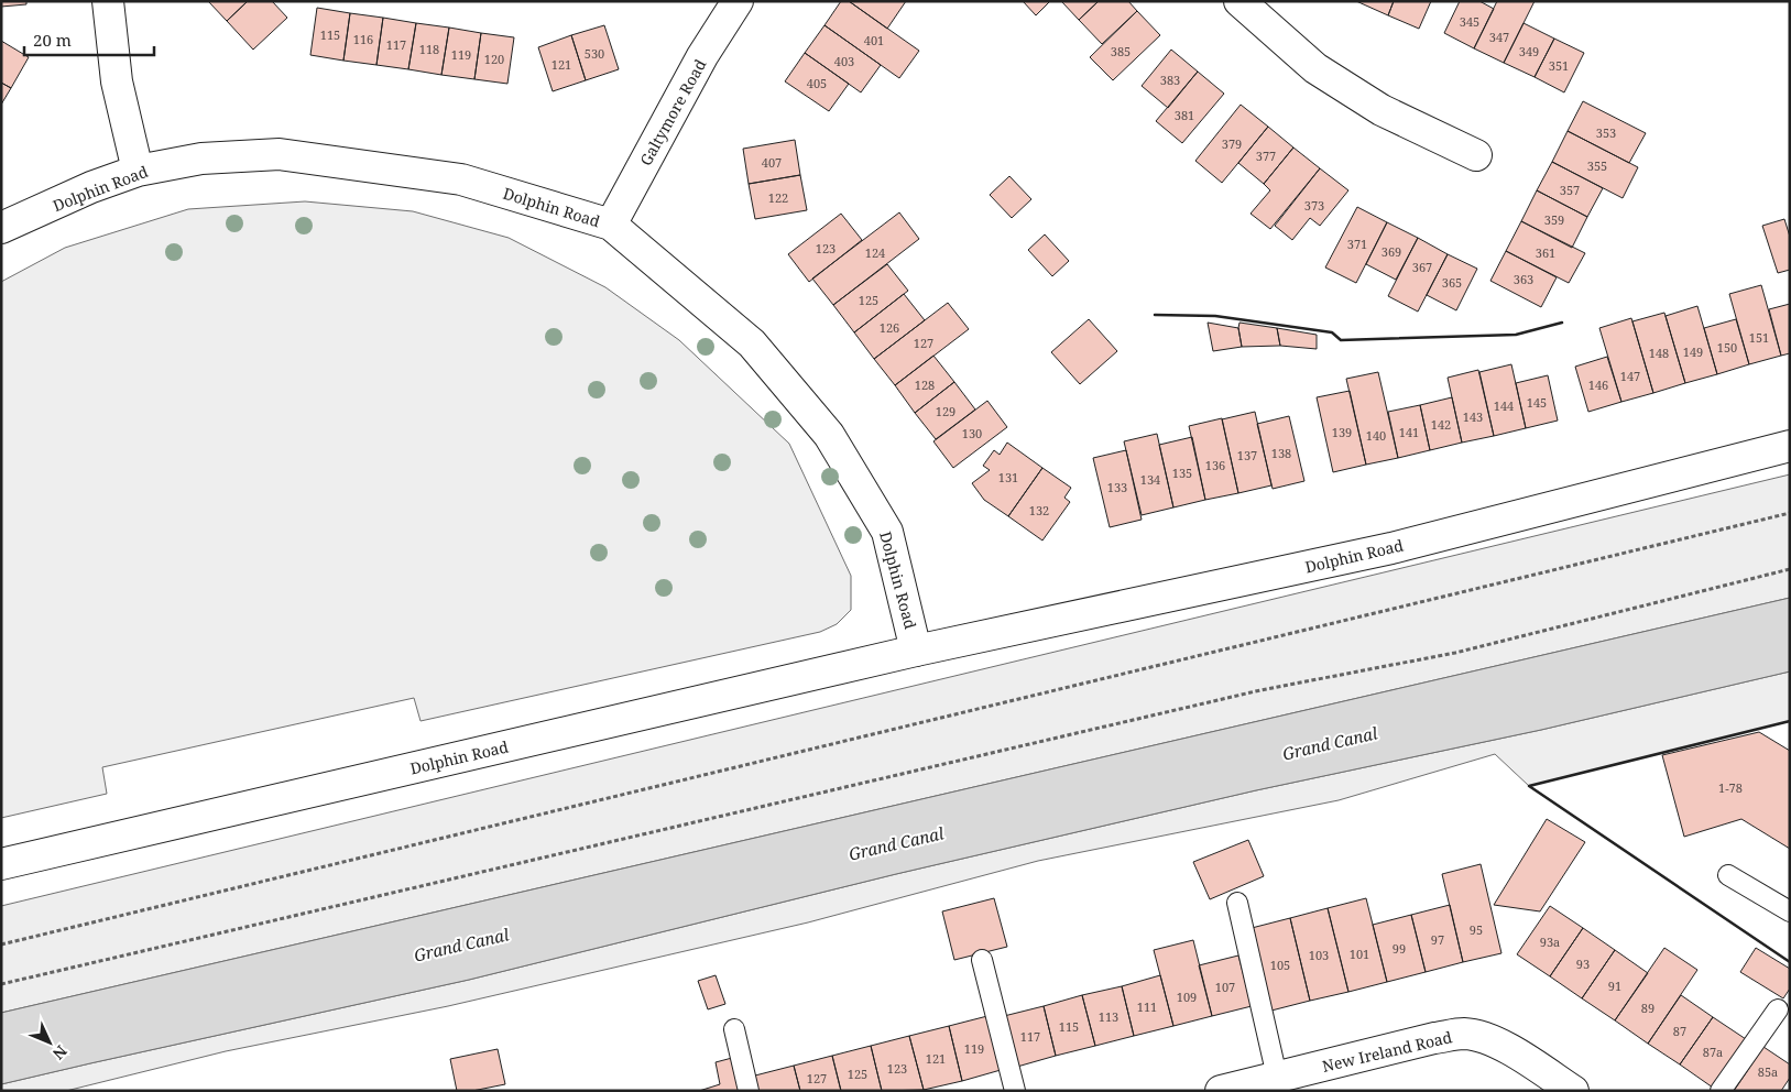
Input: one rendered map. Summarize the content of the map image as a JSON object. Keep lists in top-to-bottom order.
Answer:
{
  "streets": {
    "street": ["Galtymore Road", "Dolphin Road", "New Ireland Road"]
  },
  "crossings": [
    ["Galtymore Road", "Dolphin Road"]
  ],
  "water": ["Grand Canal"],
  "house_numbers": [
    "345",
    "115",
    "347",
    "116",
    "401",
    "117",
    "118",
    "385",
    "349",
    "530",
    "119",
    "120",
    "403",
    "121",
    "351",
    "383",
    "405",
    "381",
    "353",
    "379",
    "377",
    "407",
    "355",
    "357",
    "122",
    "373",
    "359",
    "371",
    "123",
    "369",
    "124",
    "361",
    "367",
    "363",
    "365",
    "125",
    "126",
    "151",
    "127",
    "150",
    "149",
    "148",
    "147",
    "128",
    "146",
    "145",
    "144",
    "129",
    "143",
    "142",
    "139",
    "141",
    "130",
    "140",
    "138",
    "137",
    "136",
    "135",
    "131",
    "134",
    "133",
    "132",
    "1-78",
    "95",
    "97",
    "93a",
    "99",
    "101",
    "103",
    "93",
    "105",
    "91",
    "107",
    "109",
    "111",
    "89",
    "113",
    "115",
    "87",
    "117",
    "119",
    "87a",
    "121",
    "123",
    "85a",
    "125",
    "127"
  ],
  "scale_bar": "20 m",
  "north": "bottom right"
}
